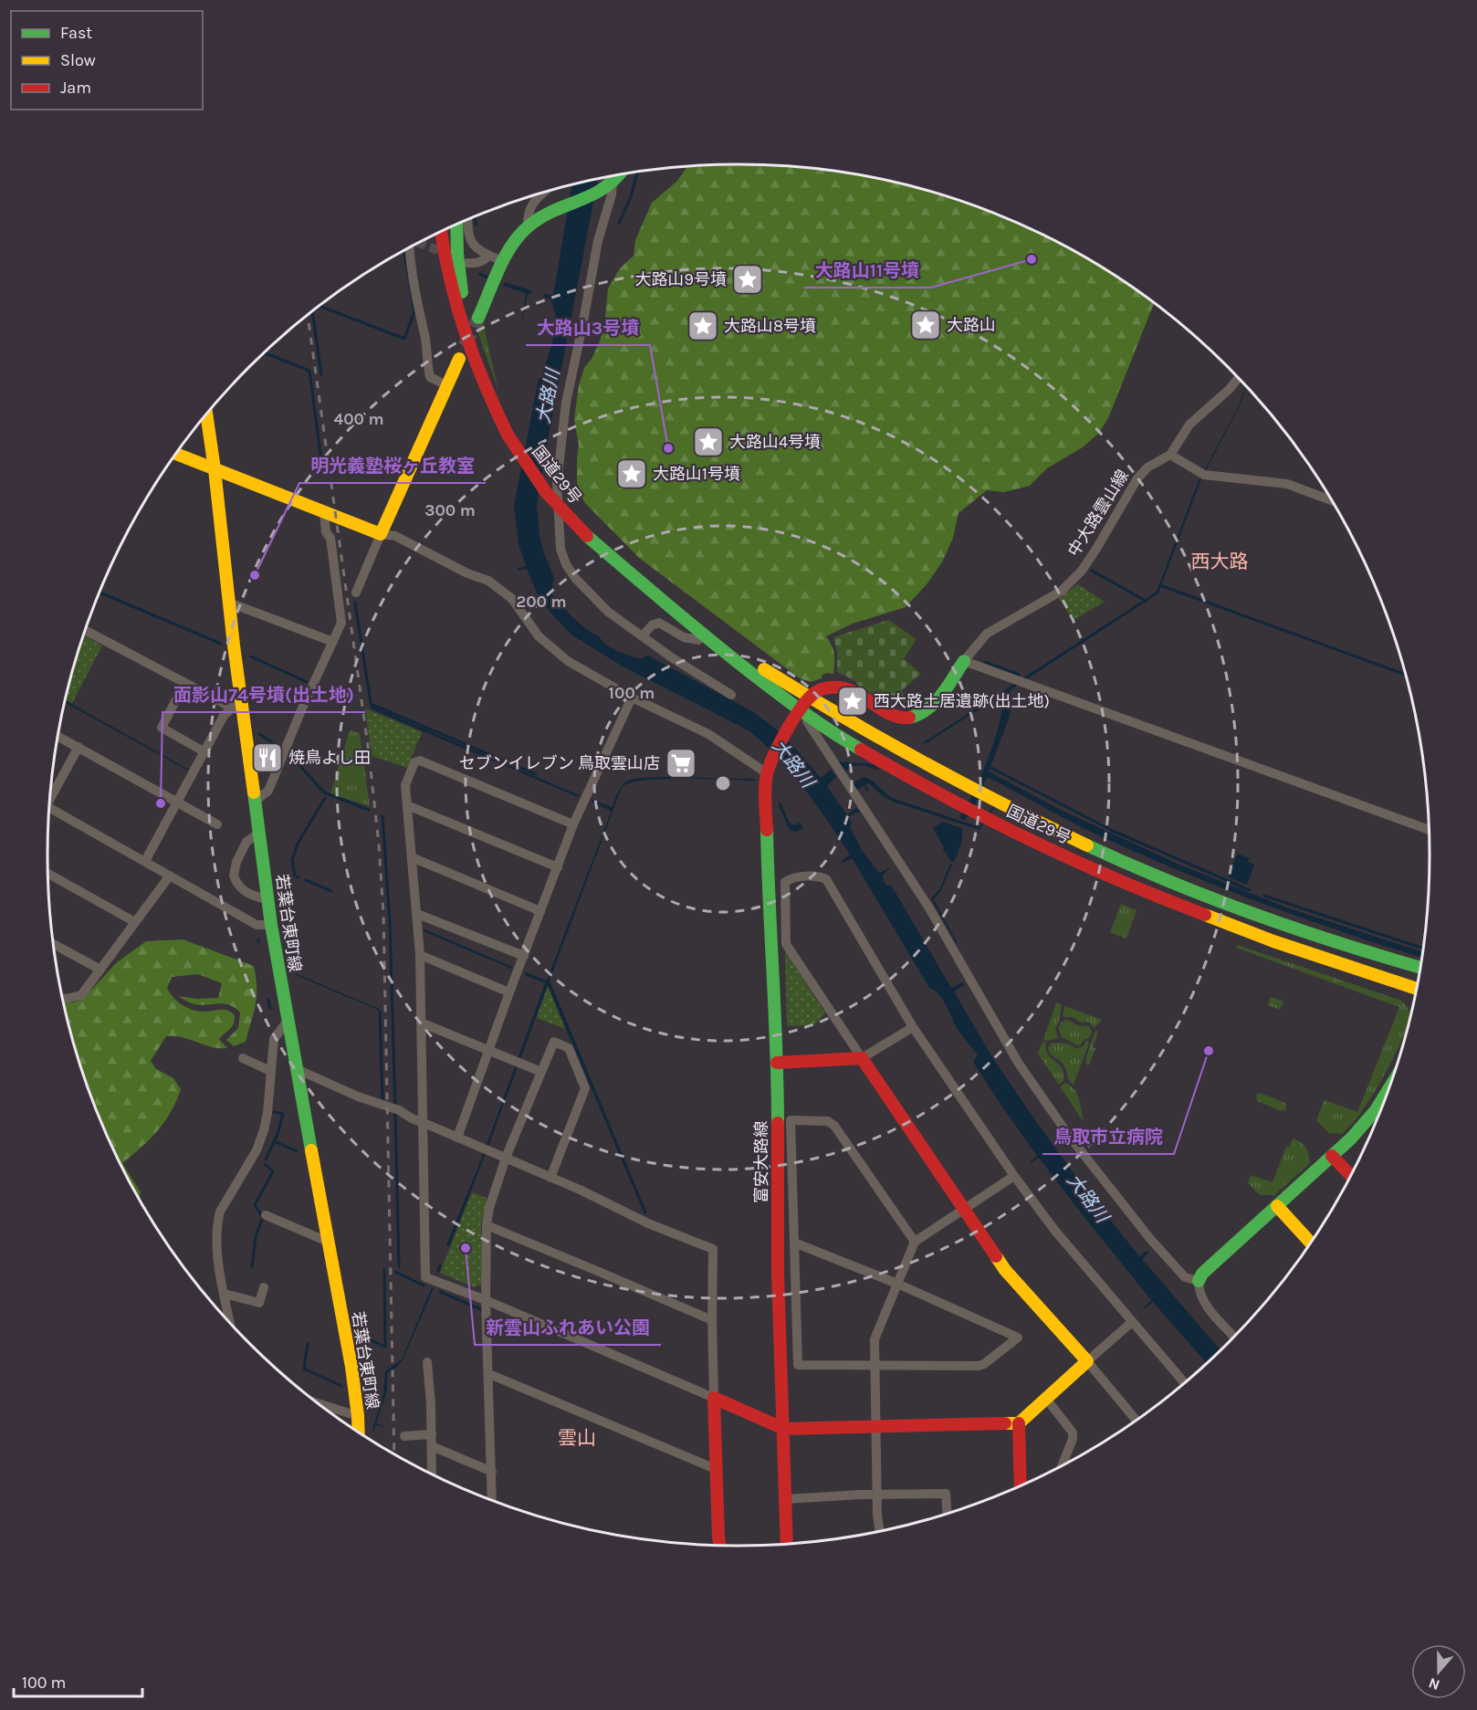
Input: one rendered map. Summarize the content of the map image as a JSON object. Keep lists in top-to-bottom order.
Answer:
{
  "streets": {
    "main road": [
      "国道29号",
      "中大路雲山線",
      "若葉台東町線",
      "富安大路線"
    ]
  },
  "crossings": [
    ["国道29号", "中大路雲山線"],
    ["中大路雲山線", "富安大路線"]
  ],
  "districts": ["西大路", "雲山"],
  "water": ["大路川"],
  "places": {
    "other": [
      "大路山11号墳",
      "大路山3号墳",
      "明光義塾桜ヶ丘教室",
      "面影山74号墳(出土地)",
      "鳥取市立病院",
      "新雲山ふれあい公園"
    ],
    "place": [
      "大路山9号墳",
      "大路山",
      "大路山8号墳",
      "大路山4号墳",
      "大路山1号墳",
      "西大路土居遺跡(出土地)"
    ],
    "restaurant": ["焼鳥よし田"],
    "supermarket": ["セブンイレブン 鳥取雲山店"]
  },
  "legend": ["Fast", "Slow", "Jam"],
  "scale_bar": "100 m",
  "north": "bottom",
  "rings": [
    "400 m",
    "300 m",
    "200 m",
    "100 m"
  ]
}
